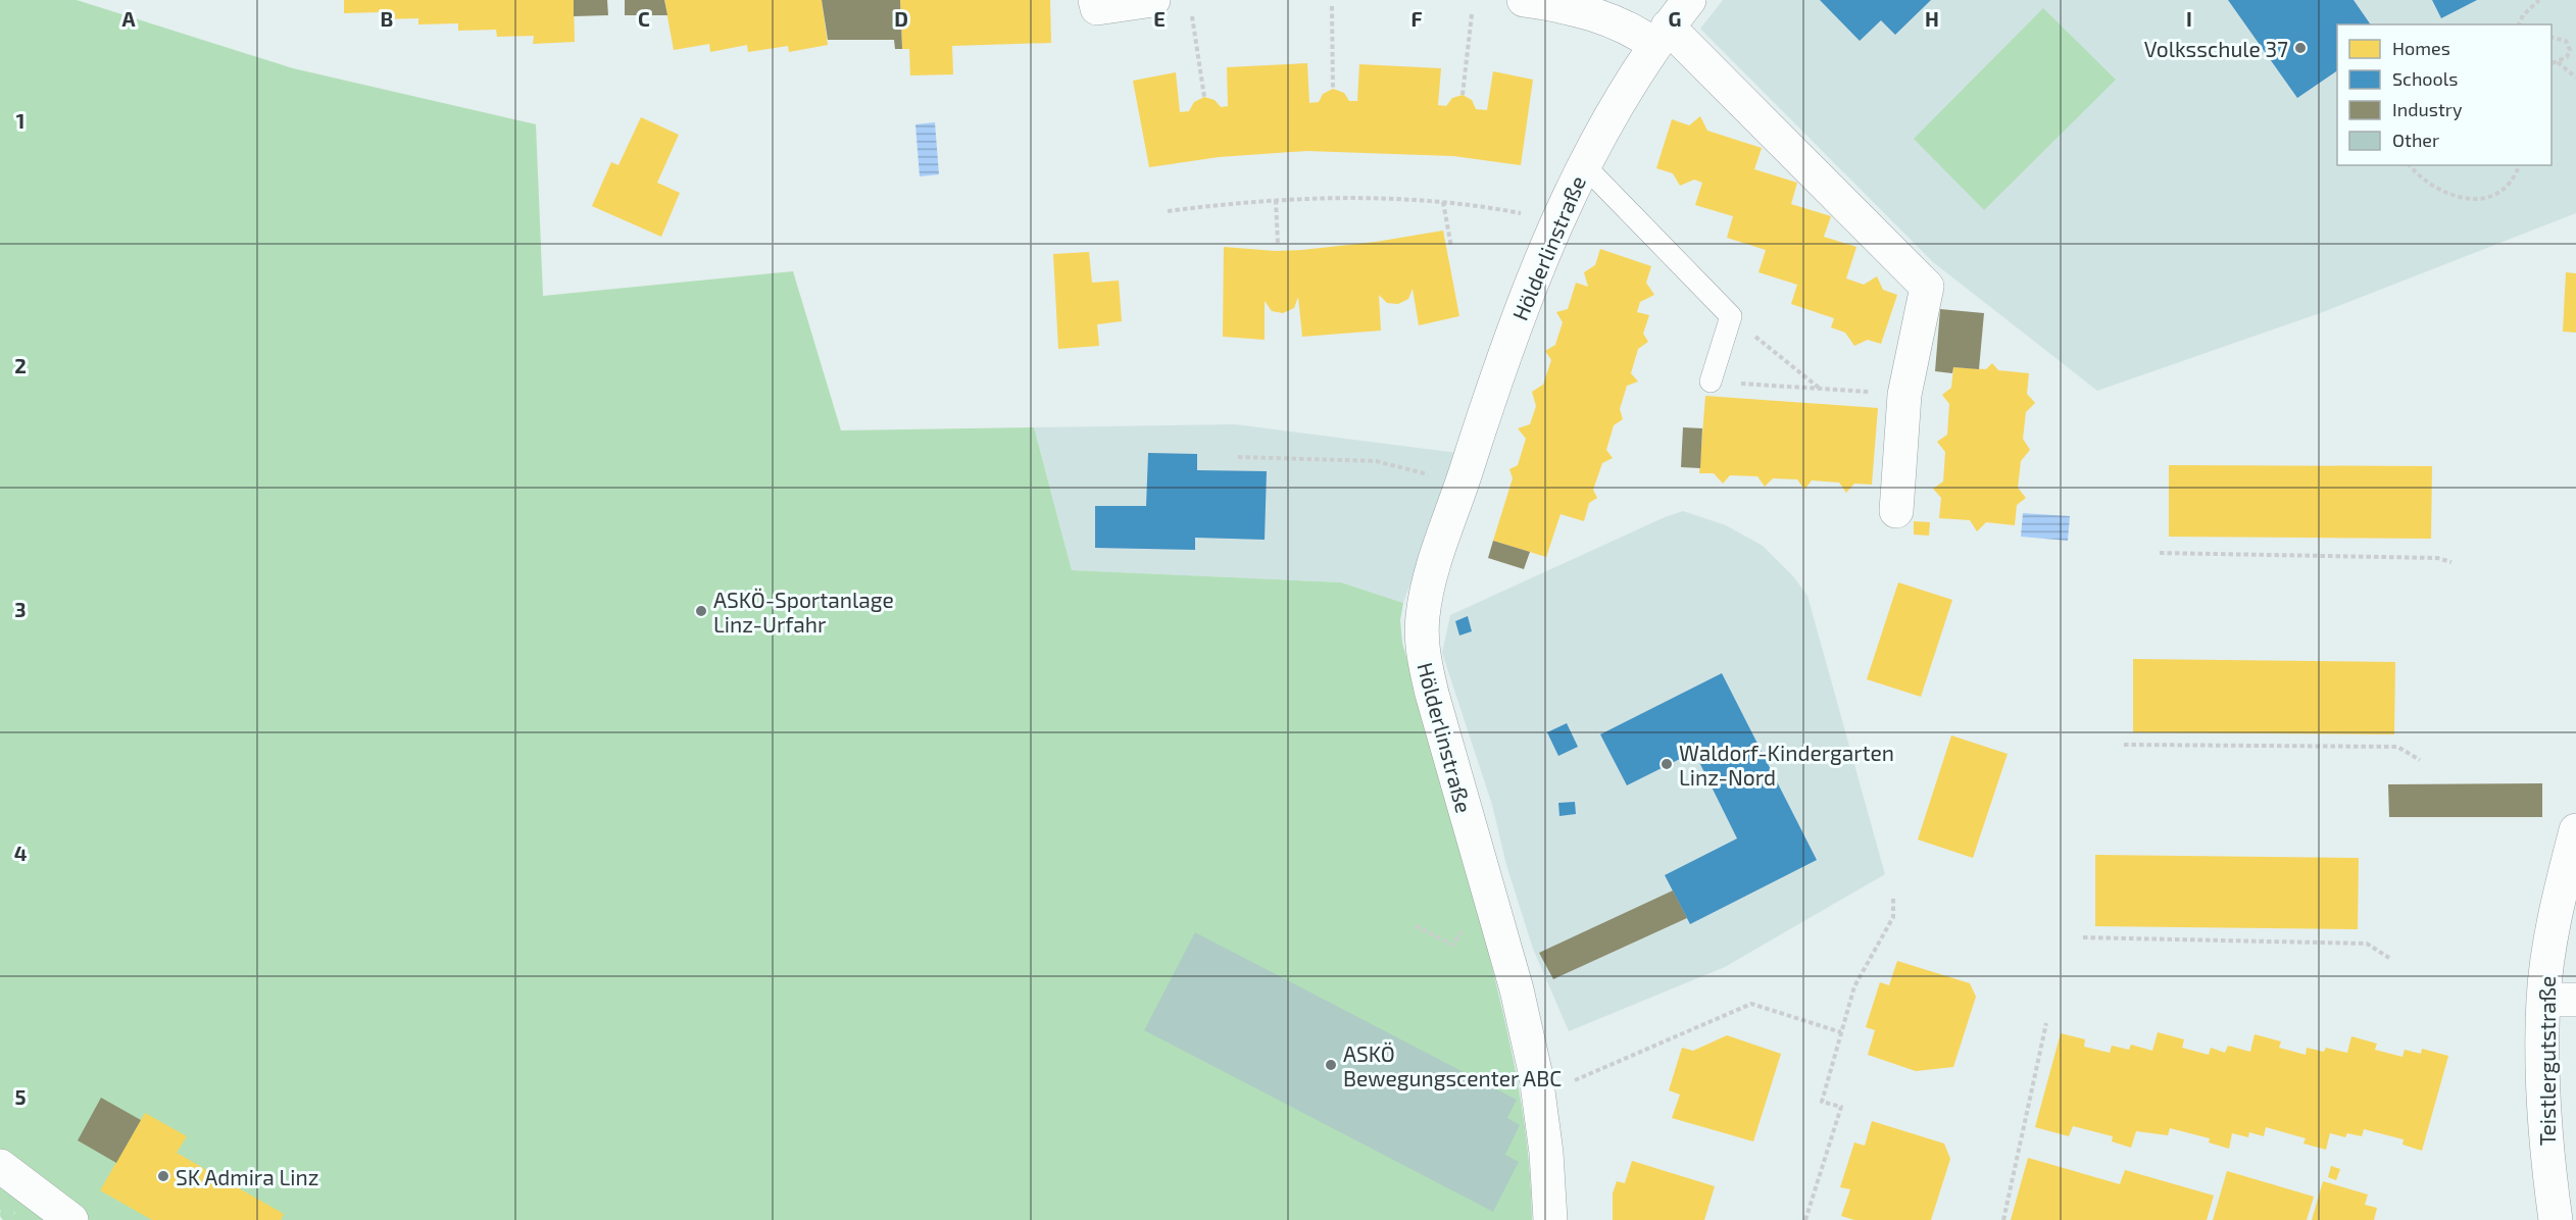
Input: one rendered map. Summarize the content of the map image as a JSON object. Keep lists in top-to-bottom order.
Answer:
{
  "streets": {
    "street": ["Hölderlinstraße", "Teistlergutstraße"]
  },
  "places": [
    "Volksschule 37",
    "ASKÖ-Sportanlage Linz-Urfahr",
    "Waldorf-Kindergarten Linz-Nord",
    "ASKÖ Bewegungscenter ABC",
    "SK Admira Linz"
  ],
  "legend": [
    "Homes",
    "Schools",
    "Industry",
    "Other"
  ],
  "grid": {
    "columns": [
      "A",
      "B",
      "C",
      "D",
      "E",
      "F",
      "G",
      "H",
      "I"
    ],
    "rows": [
      "1",
      "2",
      "3",
      "4",
      "5"
    ]
  }
}
